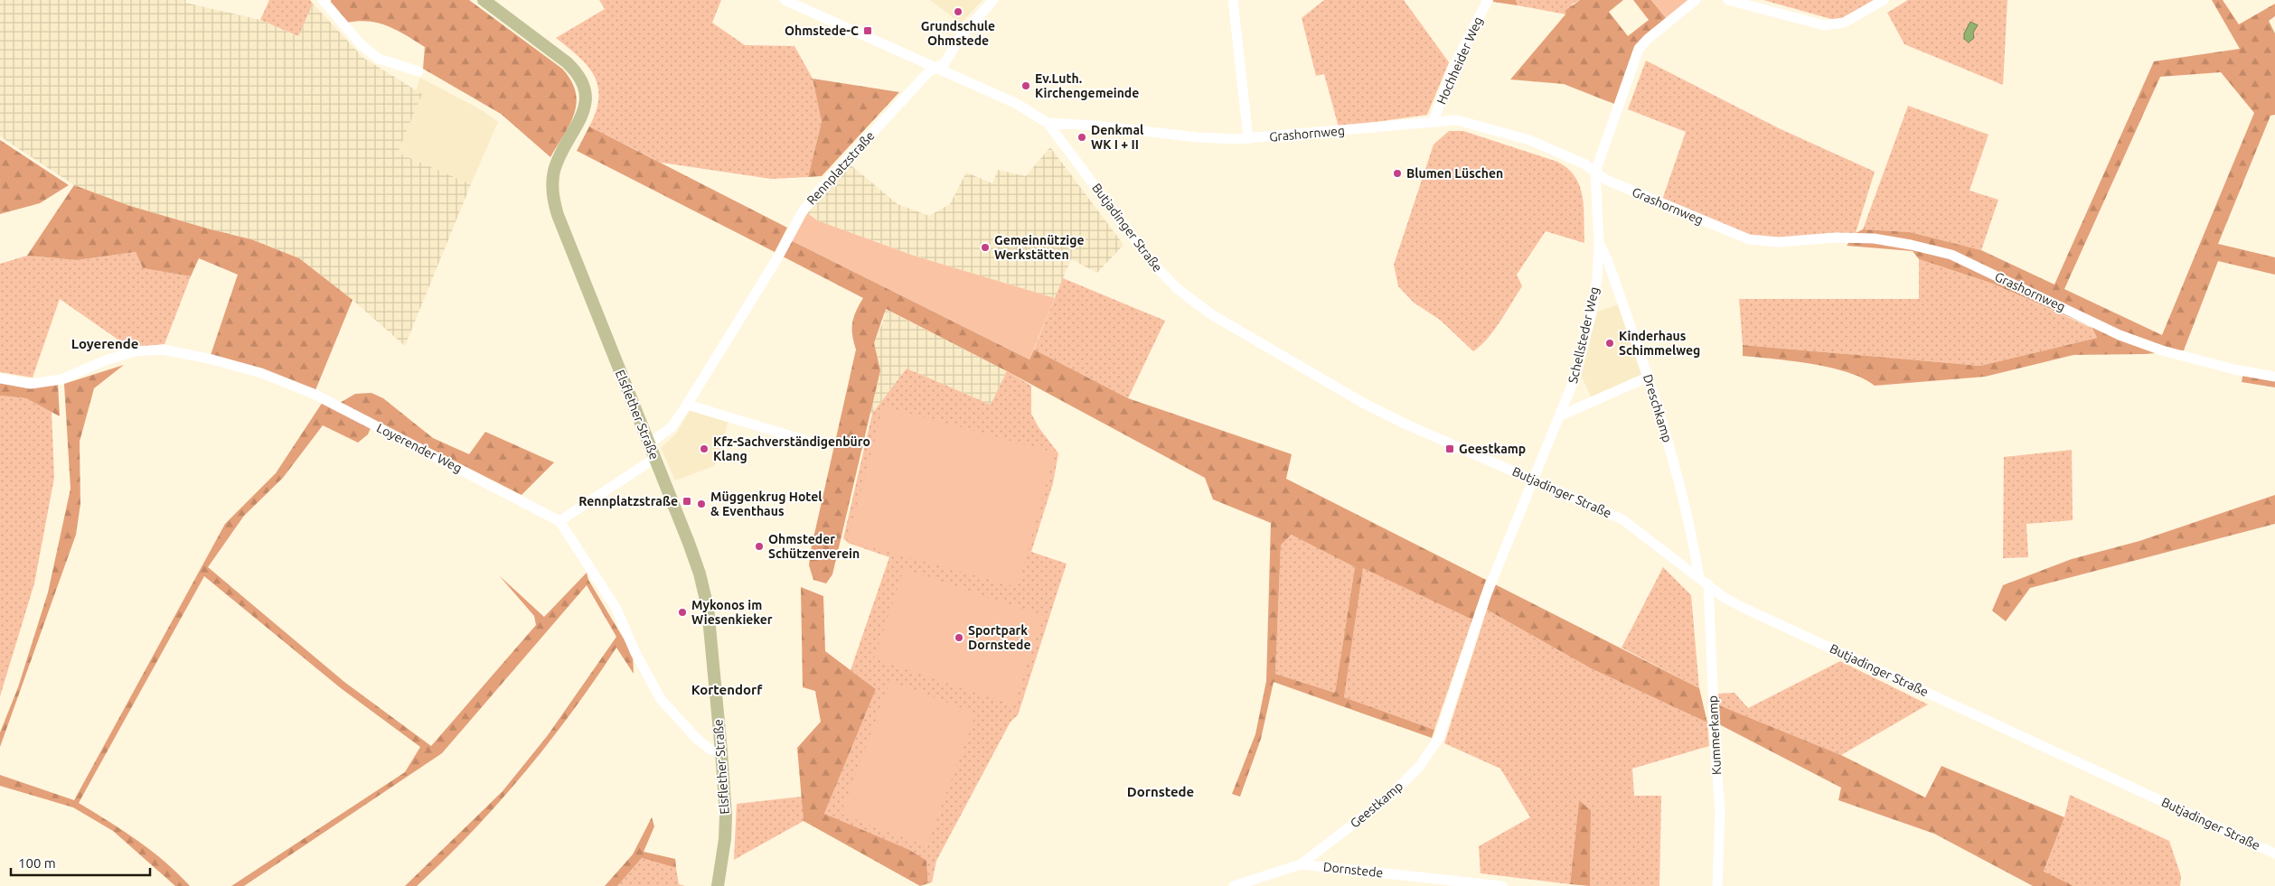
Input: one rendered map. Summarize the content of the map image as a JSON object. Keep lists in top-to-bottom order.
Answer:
{
  "streets": {
    "main road": ["Elsflether Straße"],
    "street": [
      "Hochheider Weg",
      "Grashornweg",
      "Rennplatzstraße",
      "Butjadinger Straße",
      "Schellsteder Weg",
      "Dreschkamp",
      "Loyerender Weg",
      "Kummerkamp",
      "Geestkamp",
      "Dornstede"
    ]
  },
  "crossings": [
    ["Hochheider Weg", "Grashornweg"],
    ["Grashornweg", "Butjadinger Straße"],
    ["Grashornweg", "Schellsteder Weg"],
    ["Rennplatzstraße", "Butjadinger Straße"],
    ["Rennplatzstraße", "Elsflether Straße"],
    ["Butjadinger Straße", "Schellsteder Weg"],
    ["Butjadinger Straße", "Dreschkamp"],
    ["Butjadinger Straße", "Kummerkamp"],
    ["Butjadinger Straße", "Geestkamp"],
    ["Schellsteder Weg", "Dreschkamp"],
    ["Schellsteder Weg", "Geestkamp"],
    ["Elsflether Straße", "Loyerender Weg"],
    ["Geestkamp", "Dornstede"]
  ],
  "districts": ["Loyerende", "Kortendorf", "Dornstede"],
  "places": {
    "other": [
      "Grundschule Ohmstede",
      "Ev.Luth. Kirchengemeinde",
      "Denkmal WK I + II",
      "Blumen Lüschen",
      "Gemeinnützige Werkstätten",
      "Kinderhaus Schimmelweg",
      "Kfz-Sachverständigenbüro Klang",
      "Müggenkrug Hotel & Eventhaus",
      "Ohmsteder Schützenverein",
      "Mykonos im Wiesenkieker",
      "Sportpark Dornstede"
    ],
    "transit": ["Ohmstede-C", "Geestkamp", "Rennplatzstraße"]
  },
  "scale_bar": "100 m"
}
